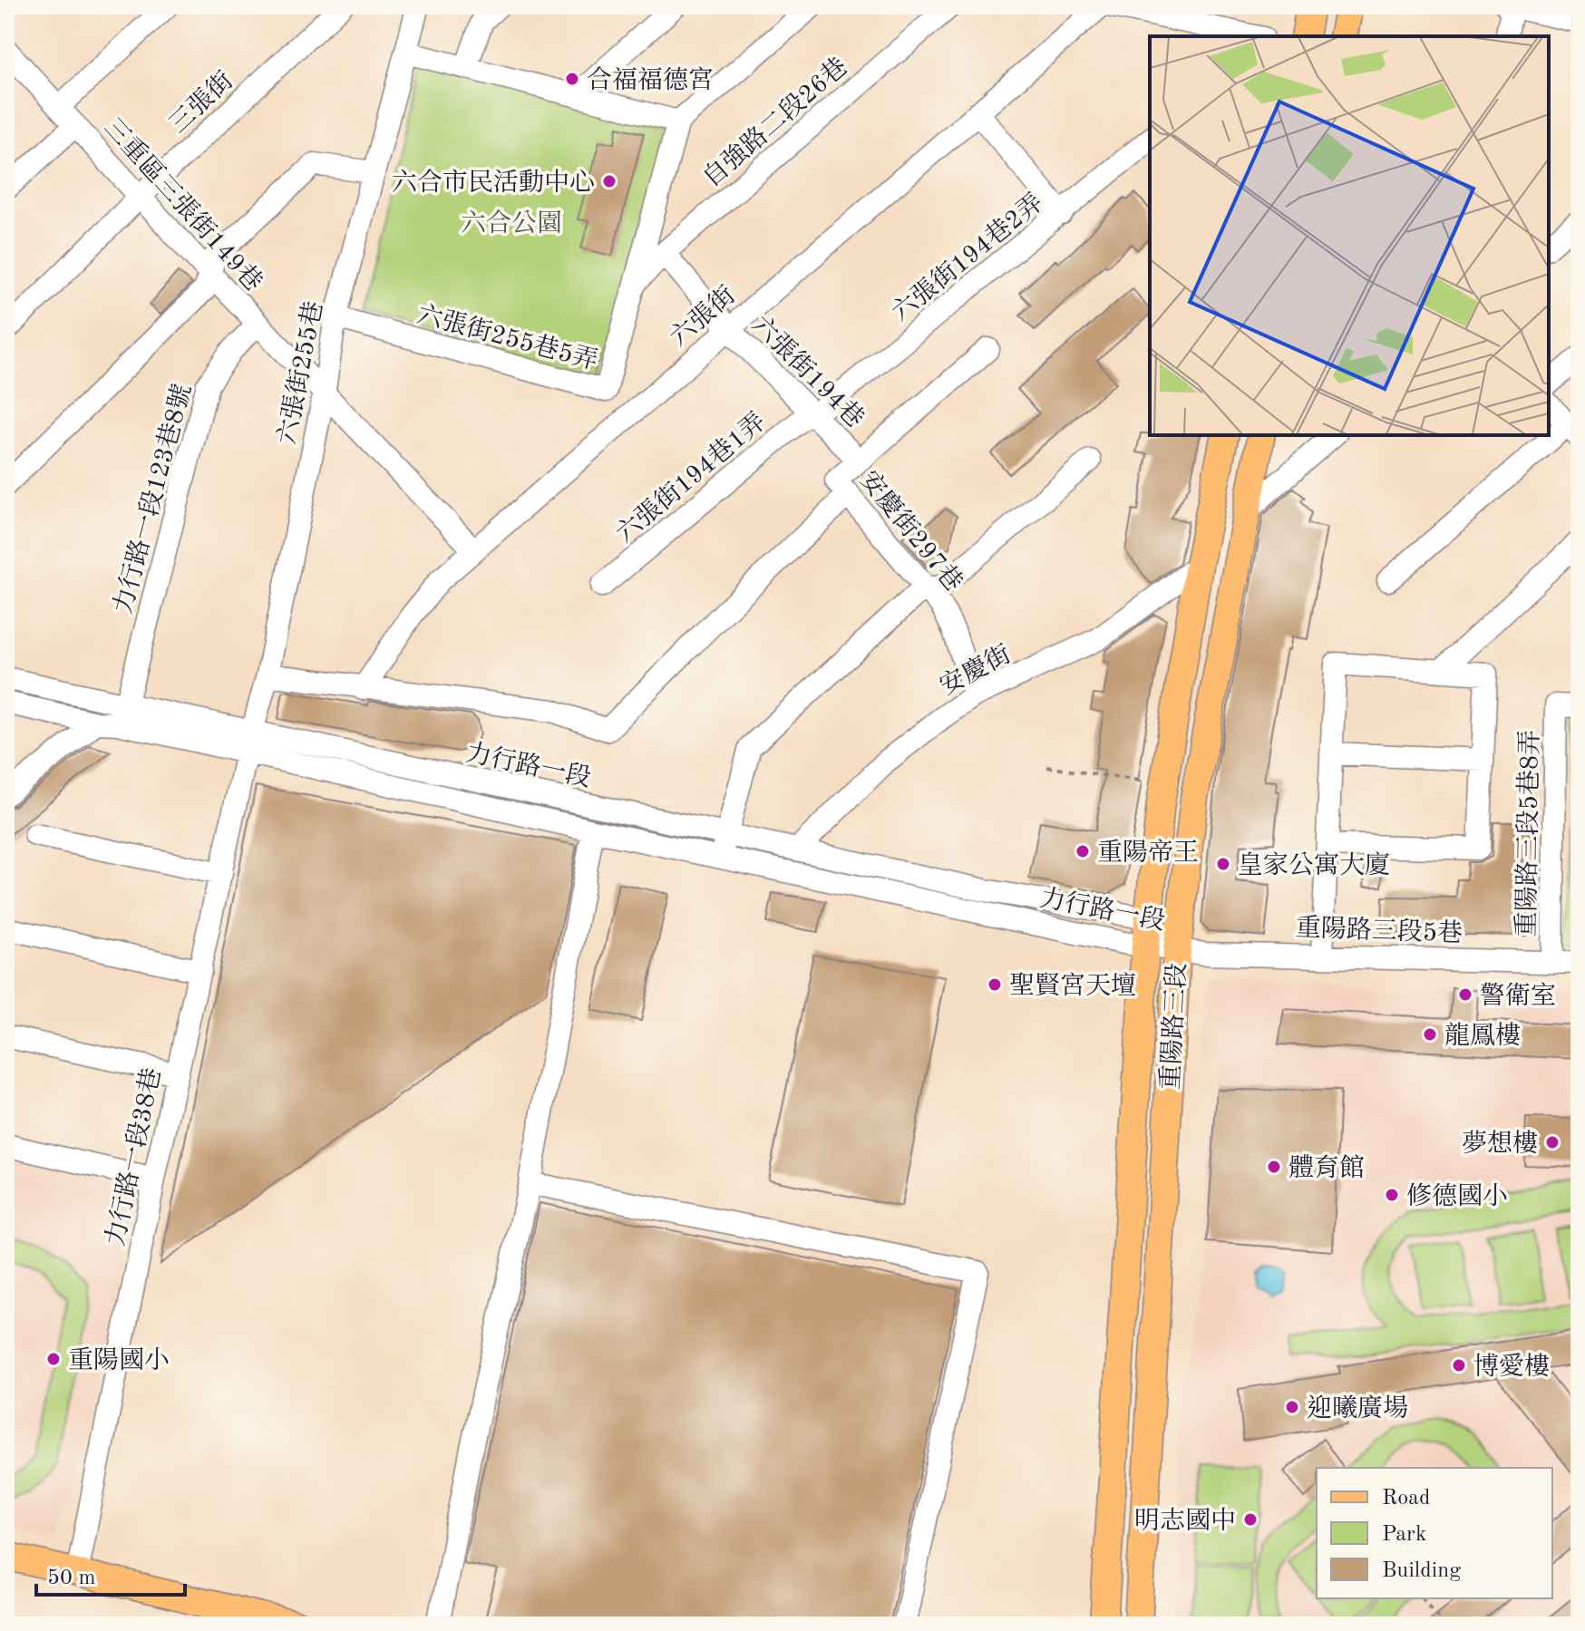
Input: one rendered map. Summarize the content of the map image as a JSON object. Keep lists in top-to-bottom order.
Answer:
{
  "streets": {
    "main road": ["重陽路三段"],
    "street": [
      "三張街",
      "自強路二段26巷",
      "三重區三張街149巷",
      "六張街194巷2弄",
      "六張街",
      "六張街255巷5弄",
      "六張街194巷",
      "六張街255巷",
      "六張街194巷1弄",
      "力行路一段123巷8號",
      "安慶街297巷",
      "安慶街",
      "力行路一段",
      "重陽路三段5巷8弄",
      "重陽路三段5巷",
      "力行路一段38巷"
    ]
  },
  "crossings": [
    ["三張街", "三重區三張街149巷"],
    ["自強路二段26巷", "六張街255巷5弄"],
    ["自強路二段26巷", "六張街194巷"],
    ["三重區三張街149巷", "六張街"],
    ["三重區三張街149巷", "六張街255巷"],
    ["三重區三張街149巷", "力行路一段123巷8號"],
    ["六張街194巷2弄", "六張街194巷"],
    ["六張街194巷2弄", "六張街194巷1弄"],
    ["六張街", "六張街194巷"],
    ["六張街255巷5弄", "六張街255巷"],
    ["六張街194巷", "六張街194巷1弄"],
    ["六張街255巷", "力行路一段"],
    ["六張街255巷", "力行路一段38巷"],
    ["力行路一段123巷8號", "力行路一段"],
    ["安慶街297巷", "安慶街"],
    ["安慶街", "力行路一段"],
    ["安慶街", "重陽路三段"],
    ["力行路一段", "重陽路三段5巷"],
    ["力行路一段", "重陽路三段"],
    ["力行路一段", "力行路一段38巷"],
    ["重陽路三段5巷8弄", "重陽路三段5巷"],
    ["重陽路三段5巷", "重陽路三段"]
  ],
  "parks": ["六合公園"],
  "places": [
    "合福福德宮",
    "六合市民活動中心",
    "重陽帝王",
    "皇家公寓大廈",
    "聖賢宮天壇",
    "警衛室",
    "龍鳳樓",
    "夢想樓",
    "體育館",
    "修德國小",
    "重陽國小",
    "博愛樓",
    "迎曦廣場",
    "明志國中"
  ],
  "legend": ["Road", "Park", "Building"],
  "scale_bar": "50 m"
}
